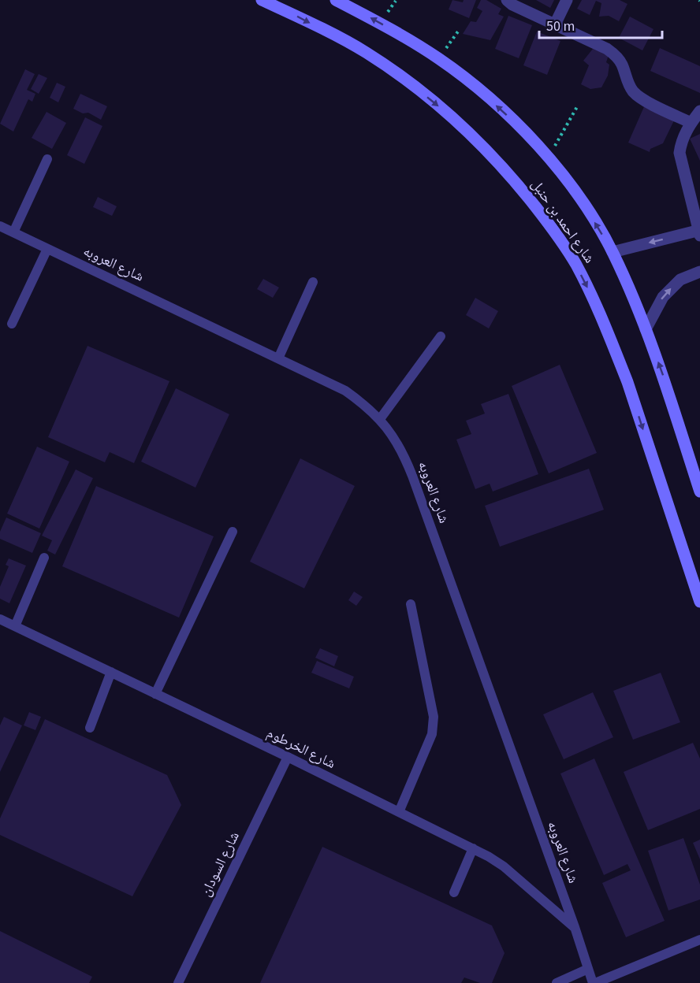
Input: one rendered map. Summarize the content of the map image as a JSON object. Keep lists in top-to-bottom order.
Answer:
{
  "streets": {
    "street": ["شارع احمد بن حنبل"],
    "lane": ["شارع العروبه", "شارع الخرطوم", "شارع السودان"]
  },
  "crossings": [
    ["شارع العروبه", "شارع الخرطوم"],
    ["شارع الخرطوم", "شارع السودان"]
  ],
  "scale_bar": "50 m"
}
